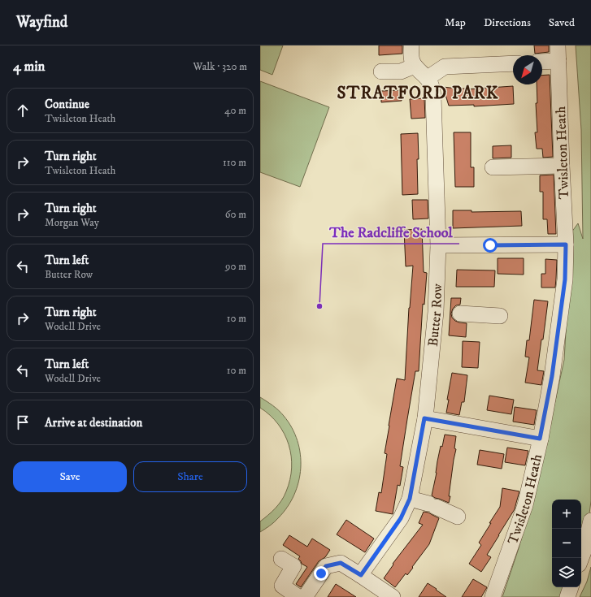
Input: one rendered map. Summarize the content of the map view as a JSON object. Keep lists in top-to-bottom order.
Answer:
{
  "streets": {
    "street": ["Twisleton Heath", "Butter Row"]
  },
  "districts": ["STRATFORD PARK"],
  "places": ["The Radcliffe School"],
  "north": "bottom left",
  "page": {
    "header": "Wayfind",
    "nav": ["Map", "Directions", "Saved"],
    "heading": ["4 min", "Walk · 320 m"],
    "list": [
      ["Continue", "Twisleton Heath", "40 m"],
      ["Turn right", "Twisleton Heath", "110 m"],
      ["Turn right", "Morgan Way", "60 m"],
      ["Turn left", "Butter Row", "90 m"],
      ["Turn right", "Wodell Drive", "10 m"],
      ["Turn left", "Wodell Drive", "10 m"],
      "Arrive at destination"
    ],
    "buttons": ["Save", "Share"],
    "map_buttons": ["+", "−"]
  }
}
